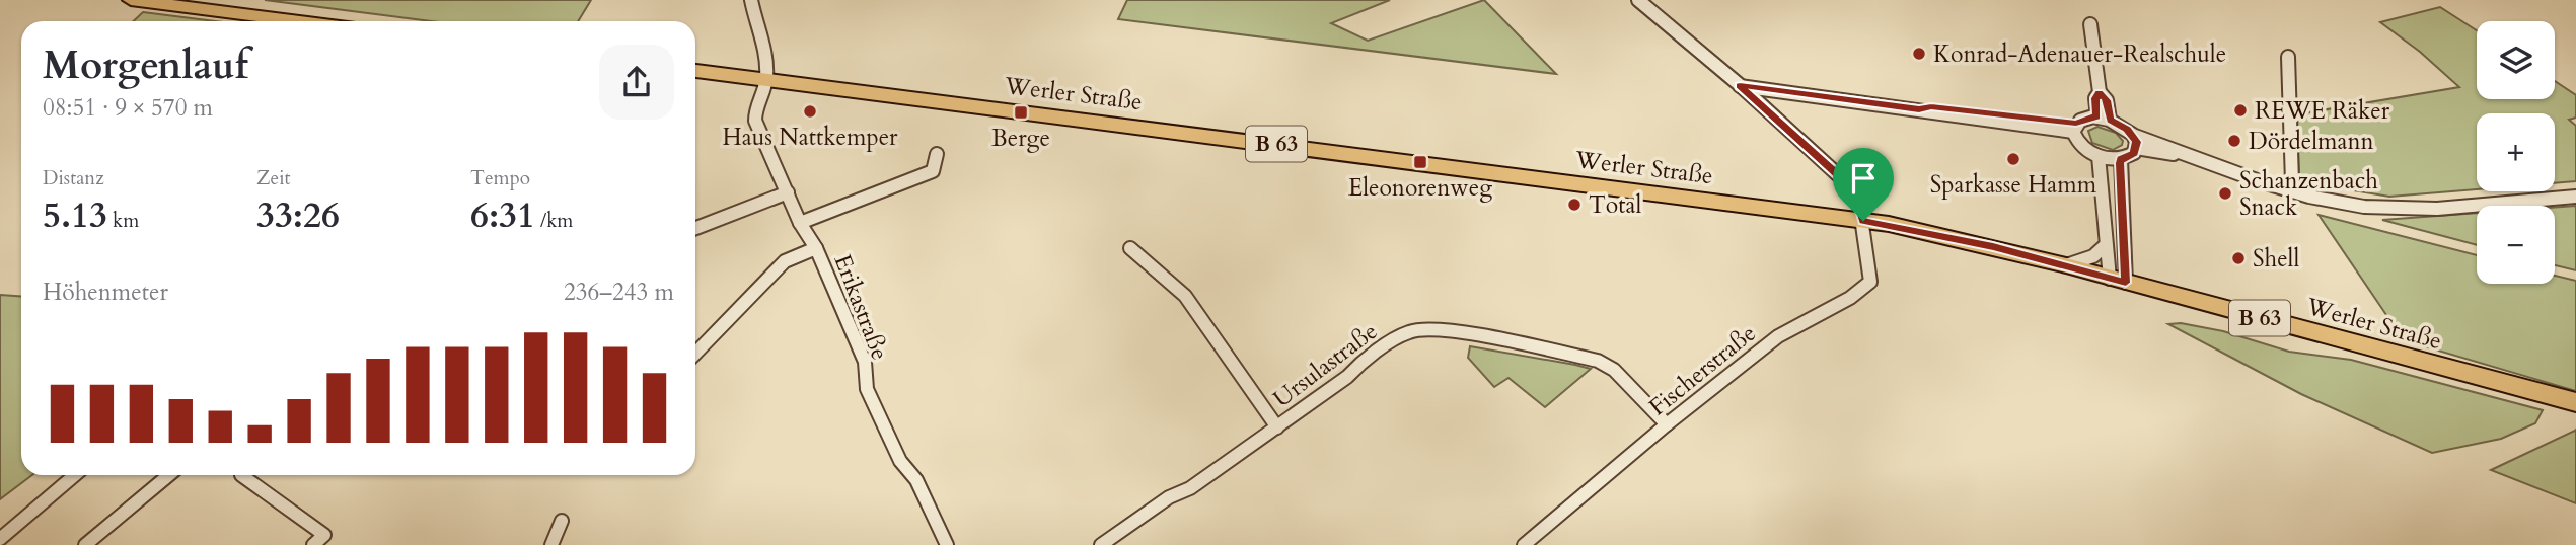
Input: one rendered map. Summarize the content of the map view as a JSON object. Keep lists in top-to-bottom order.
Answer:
{
  "streets": {
    "main road": ["Werler Straße", "B 63"],
    "street": ["Erikastraße", "Ursulastraße", "Fischerstraße"]
  },
  "crossings": [
    ["Werler Straße", "Erikastraße"],
    ["Werler Straße", "Fischerstraße"],
    ["Ursulastraße", "Fischerstraße"]
  ],
  "places": {
    "other": [
      "Konrad-Adenauer-Realschule",
      "REWE Räker",
      "Haus Nattkemper",
      "Dördelmann",
      "Sparkasse Hamm",
      "Schanzenbach Snack",
      "Total",
      "Shell"
    ],
    "transit": ["Berge", "Eleonorenweg"]
  },
  "page": {
    "map_buttons": ["+", "−"],
    "heading": ["Morgenlauf", "08:51 · 9 × 570 m"],
    "stats": [
      ["Distanz", "5.13 km"],
      ["Zeit", "33:26"],
      ["Tempo", "6:31 /km"]
    ],
    "chart": ["Höhenmeter", "236–243 m"]
  }
}
